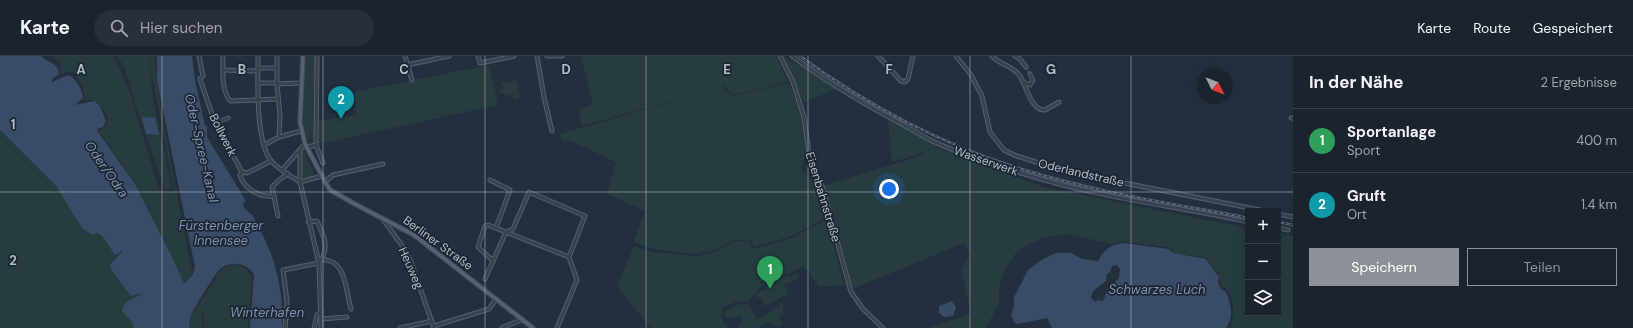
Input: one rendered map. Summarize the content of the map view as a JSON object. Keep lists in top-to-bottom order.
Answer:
{
  "streets": {
    "main road": ["Berliner Straße"],
    "street": [
      "Bollwerk",
      "Wasserwerk",
      "Oderlandstraße",
      "Eisenbahnstraße",
      "Heuweg"
    ]
  },
  "crossings": [
    ["Berliner Straße", "Heuweg"]
  ],
  "water": [
    "Oder-Spree-Kanal",
    "Oder/Odra",
    "Fürstenberger Innensee",
    "Schwarzes Luch",
    "Winterhafen"
  ],
  "north": "bottom right",
  "page": {
    "header": "Karte",
    "search": "Hier suchen",
    "nav": ["Karte", "Route", "Gespeichert"],
    "heading": ["In der Nähe", "2 Ergebnisse"],
    "pins": ["2", "1"],
    "list": [
      {
        "mark": "1",
        "name": "Sportanlage",
        "note": "Sport",
        "value": "400 m"
      },
      {
        "mark": "2",
        "name": "Gruft",
        "note": "Ort",
        "value": "1.4 km"
      }
    ],
    "map_buttons": ["+", "−"],
    "buttons": ["Speichern", "Teilen"]
  },
  "grid": {
    "columns": [
      "A",
      "B",
      "C",
      "D",
      "E",
      "F",
      "G"
    ],
    "rows": ["1", "2"]
  }
}
